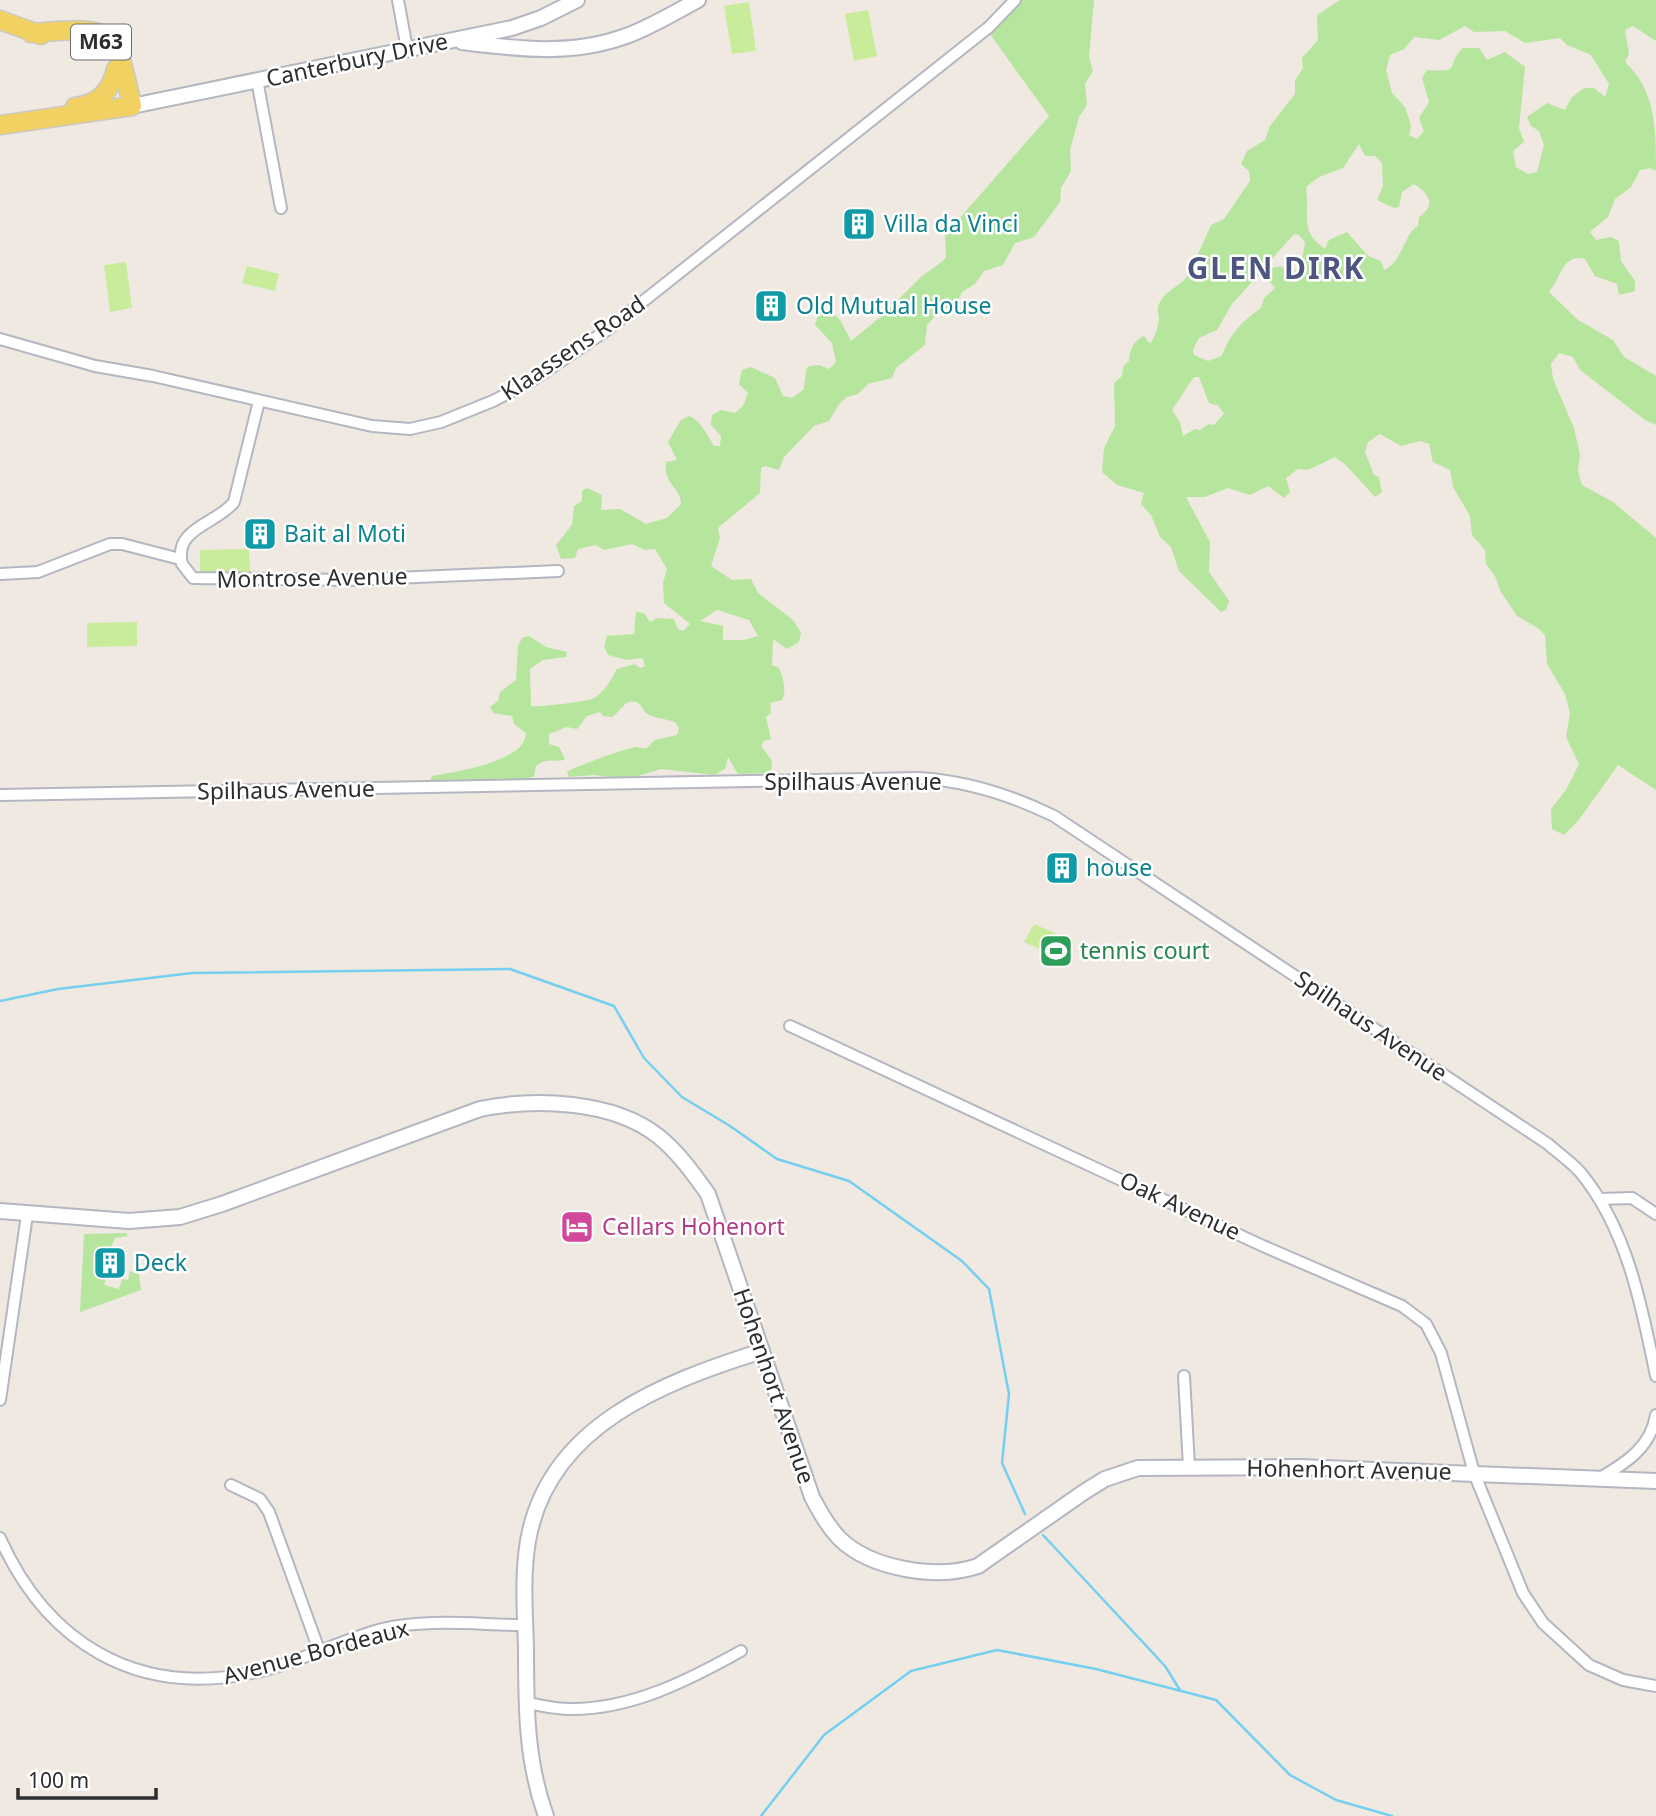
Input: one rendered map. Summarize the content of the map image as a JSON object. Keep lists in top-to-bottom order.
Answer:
{
  "streets": {
    "main road": ["M63"],
    "street": [
      "Canterbury Drive",
      "Klaassens Road",
      "Montrose Avenue",
      "Spilhaus Avenue",
      "Oak Avenue",
      "Hohenhort Avenue",
      "Avenue Bordeaux"
    ]
  },
  "crossings": [
    ["M63", "Canterbury Drive"],
    ["Oak Avenue", "Hohenhort Avenue"]
  ],
  "districts": ["GLEN DIRK"],
  "places": {
    "building": [
      "Villa da Vinci",
      "Old Mutual House",
      "Bait al Moti",
      "house",
      "Deck"
    ],
    "sports": ["tennis court"],
    "hotel": ["Cellars Hohenort"]
  },
  "scale_bar": "100 m"
}
